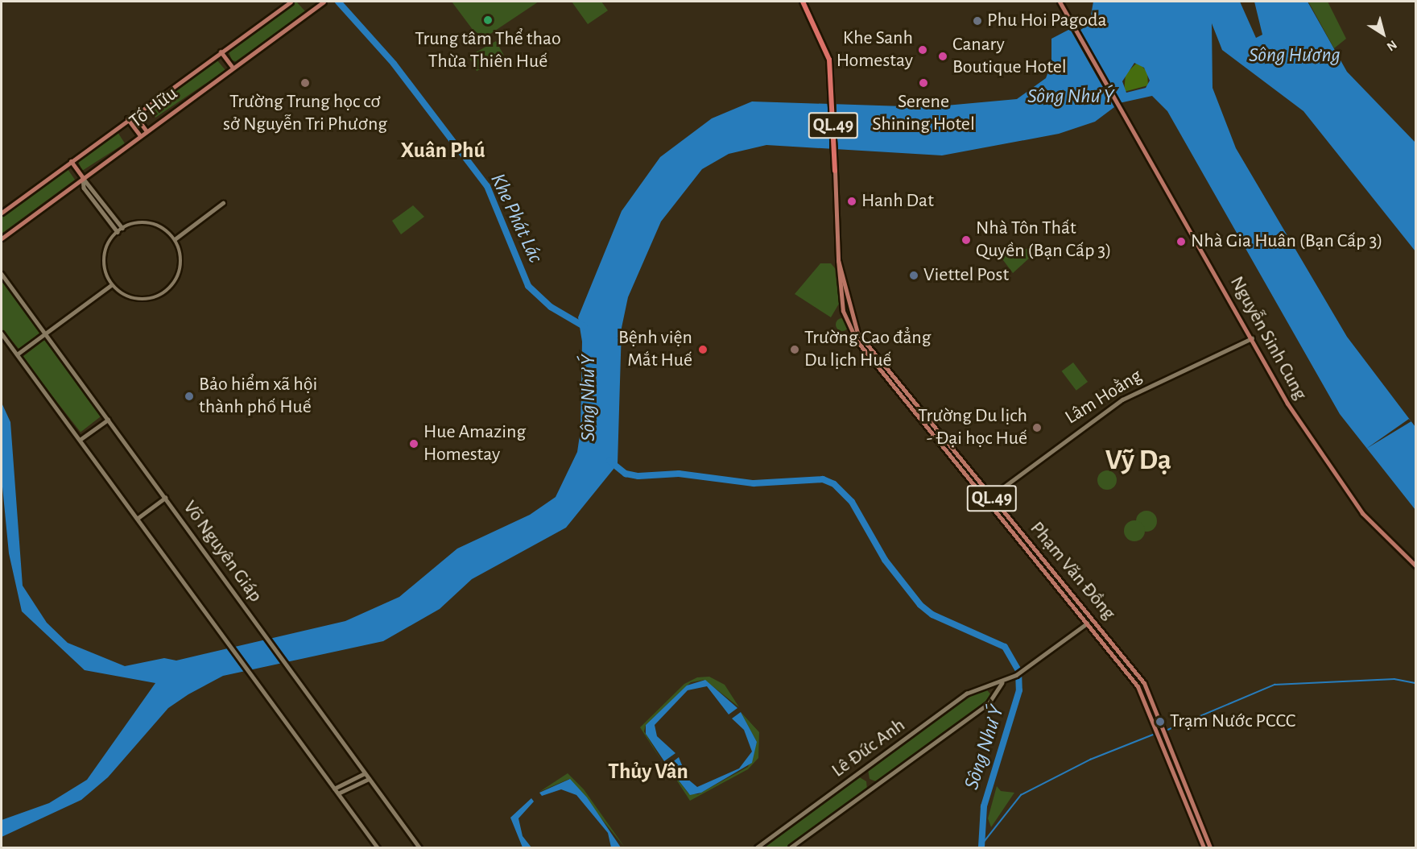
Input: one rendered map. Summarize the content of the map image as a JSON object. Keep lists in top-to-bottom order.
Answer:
{
  "streets": {
    "highway": ["QL.49"],
    "main road": ["Tố Hữu", "Nguyễn Sinh Cung", "Phạm Văn Đồng"],
    "street": ["Lâm Hoằng", "Võ Nguyên Giáp", "Lê Đức Anh"]
  },
  "crossings": [
    ["QL.49", "Phạm Văn Đồng"],
    ["Nguyễn Sinh Cung", "Lâm Hoằng"],
    ["Lâm Hoằng", "Phạm Văn Đồng"],
    ["Phạm Văn Đồng", "Lê Đức Anh"]
  ],
  "districts": ["Xuân Phú", "Vỹ Dạ", "Thủy Vân"],
  "water": ["Sông Hương", "Sông Như Ý", "Khe Phát Lác"],
  "places": [
    "Trung tâm Thể thao Thừa Thiên Huế",
    "Phu Hoi Pagoda",
    "Khe Sanh Homestay",
    "Canary Boutique Hotel",
    "Trường Trung học cơ sở Nguyễn Tri Phương",
    "Serene Shining Hotel",
    "Hanh Dat",
    "Nhà Tôn Thất Quyền (Bạn Cấp 3)",
    "Nhà Gia Huân (Bạn Cấp 3)",
    "Viettel Post",
    "Bệnh viện Mắt Huế",
    "Trường Cao đẳng Du lịch Huế",
    "Bảo hiểm xã hội thành phố Huế",
    "Trường Du lịch - Đại học Huế",
    "Hue Amazing Homestay",
    "Trạm Nước PCCC"
  ],
  "north": "bottom right"
}
